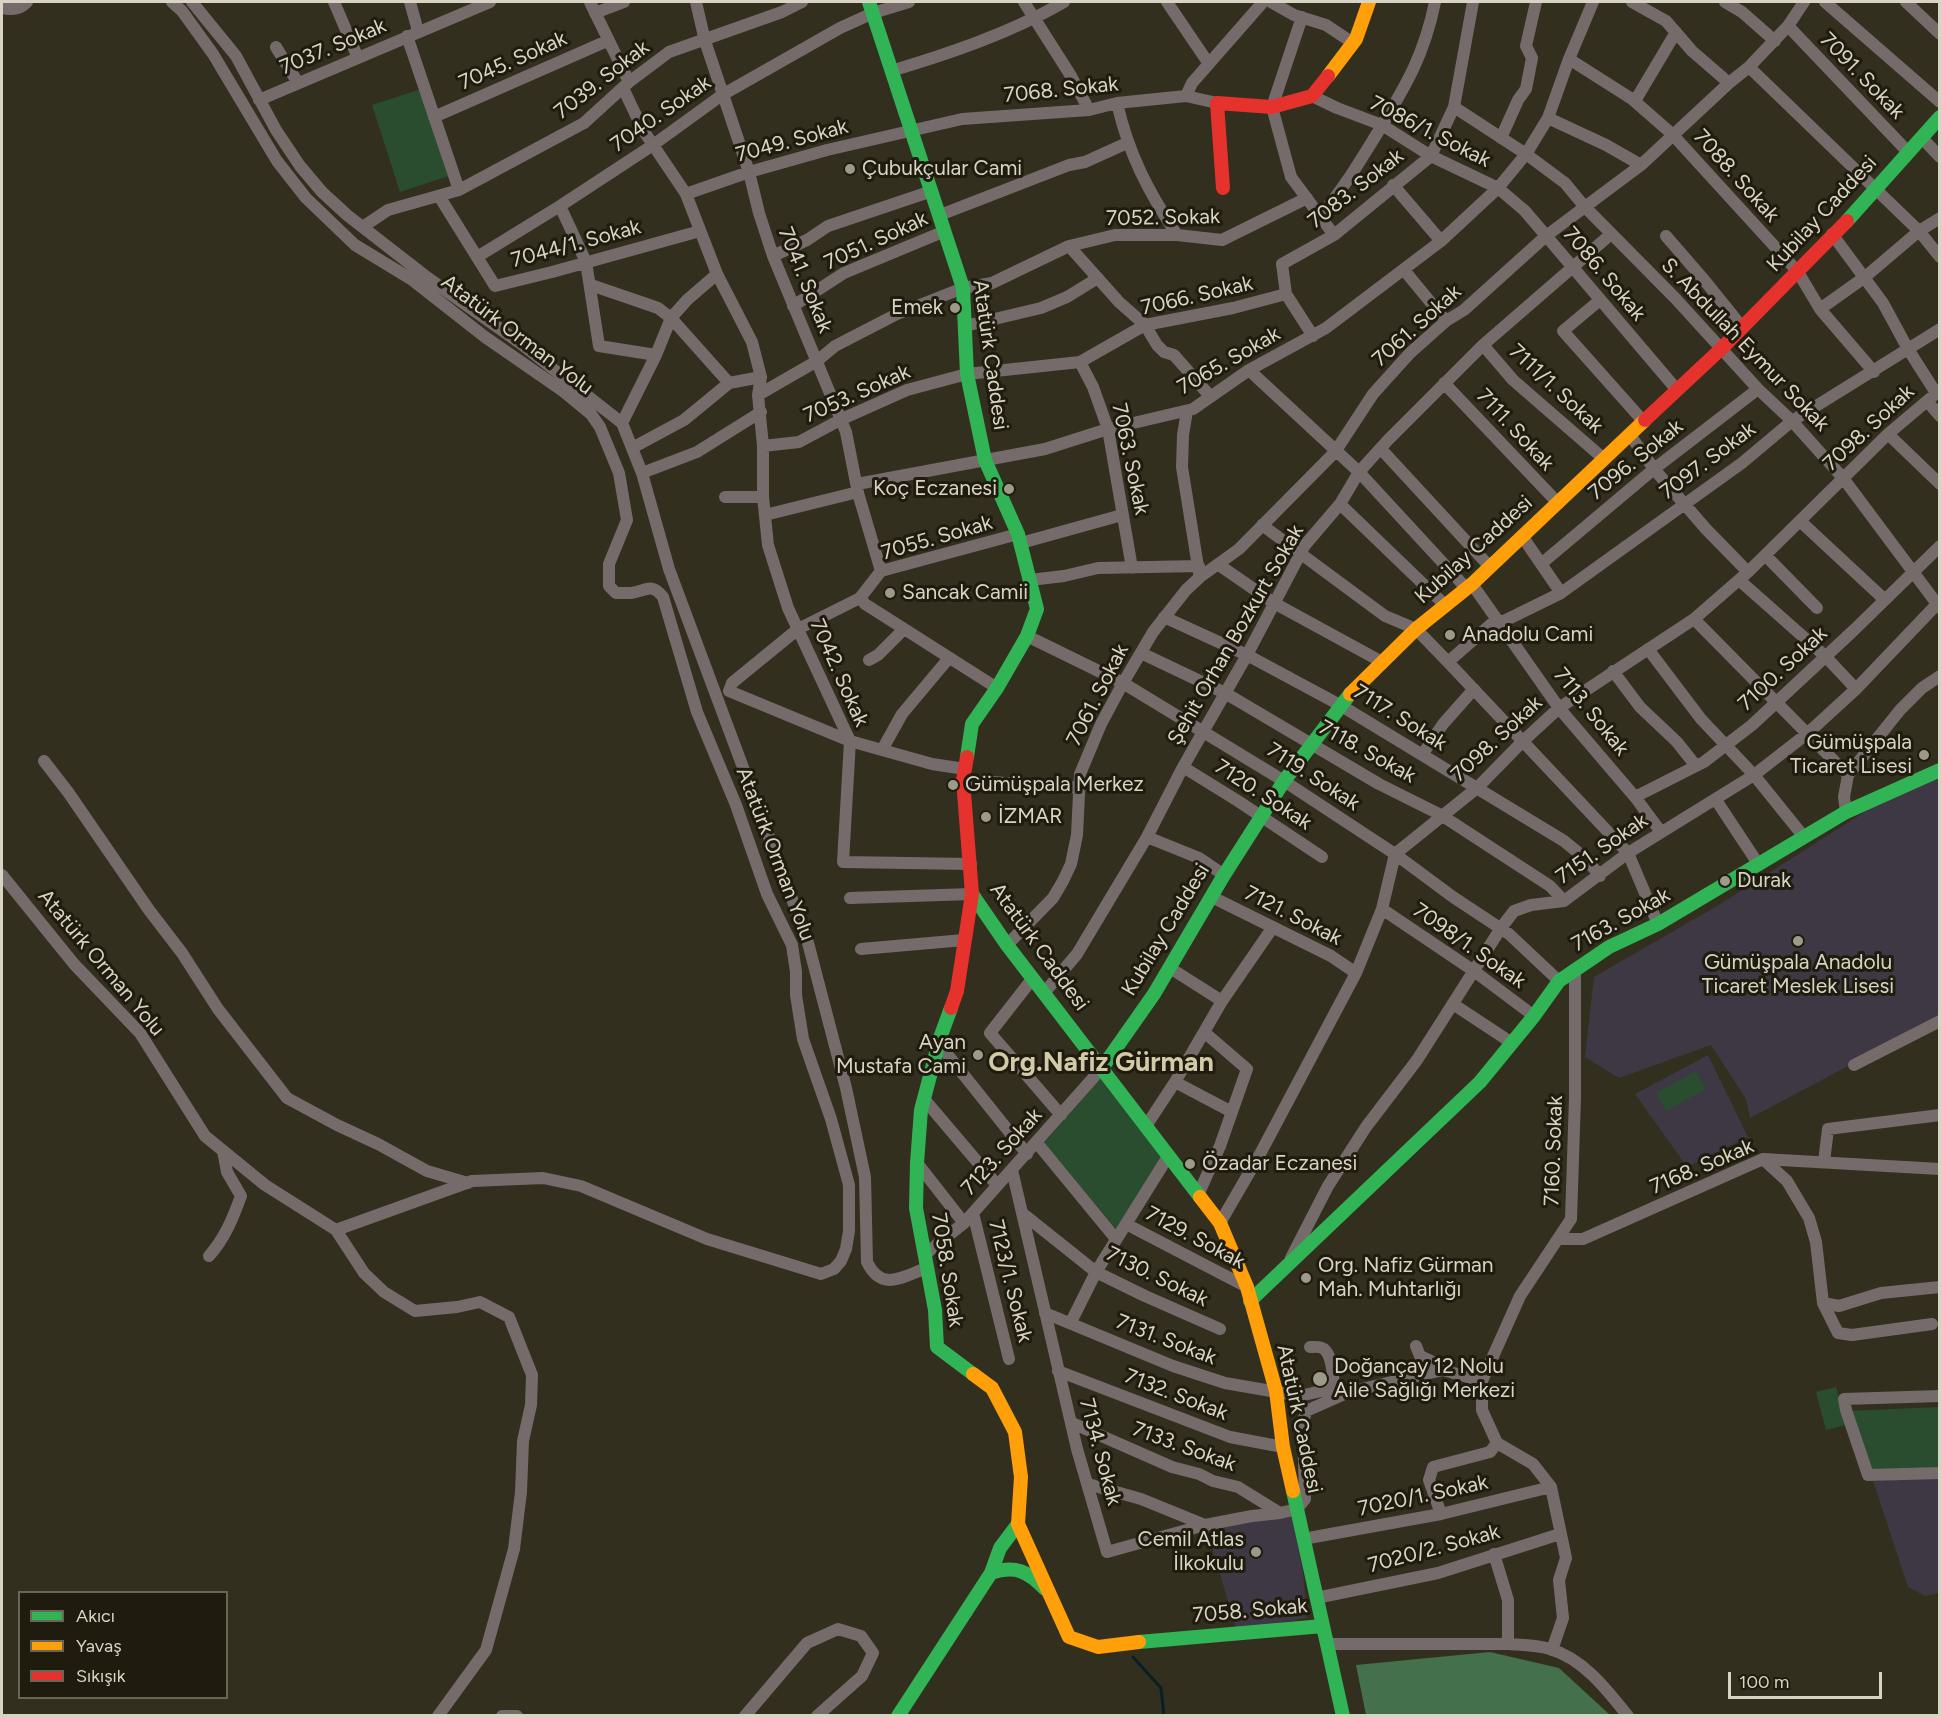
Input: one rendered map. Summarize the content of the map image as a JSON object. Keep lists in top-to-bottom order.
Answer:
{
  "streets": {
    "main road": [
      "Kubilay Caddesi",
      "Atatürk Caddesi",
      "7163. Sokak",
      "7058. Sokak"
    ],
    "street": [
      "7037. Sokak",
      "7045. Sokak",
      "7091. Sokak",
      "7039. Sokak",
      "7068. Sokak",
      "7040. Sokak",
      "7086/1. Sokak",
      "7049. Sokak",
      "7088. Sokak",
      "7083. Sokak",
      "7052. Sokak",
      "7051. Sokak",
      "7044/1. Sokak",
      "7086. Sokak",
      "7041. Sokak",
      "7066. Sokak",
      "7061. Sokak",
      "Atatürk Orman Yolu",
      "S. Abdullah Eymur Sokak",
      "7065. Sokak",
      "7111/1. Sokak",
      "7053. Sokak",
      "7098. Sokak",
      "7111. Sokak",
      "7063. Sokak",
      "7096. Sokak",
      "7097. Sokak",
      "7055. Sokak",
      "Şehit Orhan Bozkurt Sokak",
      "7100. Sokak",
      "7042. Sokak",
      "7113. Sokak",
      "7117. Sokak",
      "7118. Sokak",
      "7119. Sokak",
      "7120. Sokak",
      "7151. Sokak",
      "7121. Sokak",
      "7098/1. Sokak",
      "7160. Sokak",
      "7123. Sokak",
      "7168. Sokak",
      "7129. Sokak",
      "7130. Sokak",
      "7123/1. Sokak",
      "7131. Sokak",
      "7132. Sokak",
      "7133. Sokak",
      "7134. Sokak",
      "7020/1. Sokak",
      "7020/2. Sokak"
    ]
  },
  "crossings": [
    ["7045. Sokak", "7042. Sokak"],
    ["7091. Sokak", "Kubilay Caddesi"],
    ["7091. Sokak", "7061. Sokak"],
    ["7039. Sokak", "7044/1. Sokak"],
    ["7039. Sokak", "7041. Sokak"],
    ["7039. Sokak", "7042. Sokak"],
    ["7068. Sokak", "7049. Sokak"],
    ["7068. Sokak", "Atatürk Caddesi"],
    ["7040. Sokak", "7044/1. Sokak"],
    ["7040. Sokak", "7041. Sokak"],
    ["7040. Sokak", "Atatürk Caddesi"],
    ["7040. Sokak", "7042. Sokak"],
    ["7086/1. Sokak", "7083. Sokak"],
    ["7086/1. Sokak", "7086. Sokak"],
    ["7086/1. Sokak", "7065. Sokak"],
    ["7049. Sokak", "7041. Sokak"],
    ["7049. Sokak", "Atatürk Caddesi"],
    ["7049. Sokak", "7042. Sokak"],
    ["7088. Sokak", "Kubilay Caddesi"],
    ["7088. Sokak", "7061. Sokak"],
    ["7088. Sokak", "7065. Sokak"],
    ["7088. Sokak", "7097. Sokak"],
    ["7083. Sokak", "7066. Sokak"],
    ["Kubilay Caddesi", "7086. Sokak"],
    ["Kubilay Caddesi", "S. Abdullah Eymur Sokak"],
    ["Kubilay Caddesi", "Atatürk Caddesi"],
    ["Kubilay Caddesi", "7111/1. Sokak"],
    ["Kubilay Caddesi", "7111. Sokak"],
    ["Kubilay Caddesi", "7113. Sokak"],
    ["Kubilay Caddesi", "7117. Sokak"],
    ["Kubilay Caddesi", "7118. Sokak"],
    ["Kubilay Caddesi", "7119. Sokak"],
    ["Kubilay Caddesi", "7120. Sokak"],
    ["Kubilay Caddesi", "7121. Sokak"],
    ["Kubilay Caddesi", "7123. Sokak"],
    ["7052. Sokak", "7041. Sokak"],
    ["7052. Sokak", "Atatürk Caddesi"],
    ["7052. Sokak", "7042. Sokak"],
    ["7051. Sokak", "7041. Sokak"],
    ["7051. Sokak", "Atatürk Caddesi"],
    ["7044/1. Sokak", "7042. Sokak"],
    ["7086. Sokak", "7061. Sokak"],
    ["7086. Sokak", "7065. Sokak"],
    ["7086. Sokak", "Şehit Orhan Bozkurt Sokak"],
    ["7041. Sokak", "7065. Sokak"],
    ["7041. Sokak", "7053. Sokak"],
    ["7041. Sokak", "7055. Sokak"],
    ["7066. Sokak", "Atatürk Caddesi"],
    ["7066. Sokak", "7065. Sokak"],
    ["7066. Sokak", "7053. Sokak"],
    ["7066. Sokak", "7063. Sokak"],
    ["7061. Sokak", "S. Abdullah Eymur Sokak"],
    ["7061. Sokak", "Atatürk Caddesi"],
    ["7061. Sokak", "7113. Sokak"],
    ["7061. Sokak", "7117. Sokak"],
    ["7061. Sokak", "7118. Sokak"],
    ["7061. Sokak", "7119. Sokak"],
    ["S. Abdullah Eymur Sokak", "7065. Sokak"],
    ["S. Abdullah Eymur Sokak", "7098. Sokak"],
    ["S. Abdullah Eymur Sokak", "7096. Sokak"],
    ["S. Abdullah Eymur Sokak", "7097. Sokak"],
    ["S. Abdullah Eymur Sokak", "Şehit Orhan Bozkurt Sokak"],
    ["S. Abdullah Eymur Sokak", "7100. Sokak"],
    ["S. Abdullah Eymur Sokak", "7151. Sokak"],
    ["Atatürk Caddesi", "7065. Sokak"],
    ["Atatürk Caddesi", "7053. Sokak"],
    ["Atatürk Caddesi", "7055. Sokak"],
    ["Atatürk Caddesi", "Şehit Orhan Bozkurt Sokak"],
    ["Atatürk Caddesi", "7042. Sokak"],
    ["Atatürk Caddesi", "7119. Sokak"],
    ["Atatürk Caddesi", "7163. Sokak"],
    ["Atatürk Caddesi", "7123. Sokak"],
    ["Atatürk Caddesi", "7129. Sokak"],
    ["Atatürk Caddesi", "7058. Sokak"],
    ["Atatürk Caddesi", "7131. Sokak"],
    ["Atatürk Caddesi", "7132. Sokak"],
    ["Atatürk Caddesi", "7134. Sokak"],
    ["Atatürk Caddesi", "7020/1. Sokak"],
    ["Atatürk Caddesi", "7020/2. Sokak"],
    ["7065. Sokak", "7063. Sokak"],
    ["7065. Sokak", "7042. Sokak"],
    ["7065. Sokak", "7113. Sokak"],
    ["7111/1. Sokak", "Şehit Orhan Bozkurt Sokak"],
    ["7053. Sokak", "7042. Sokak"],
    ["7098. Sokak", "7113. Sokak"],
    ["7098. Sokak", "7117. Sokak"],
    ["7098. Sokak", "7118. Sokak"],
    ["7098. Sokak", "7119. Sokak"],
    ["7111. Sokak", "Şehit Orhan Bozkurt Sokak"],
    ["7063. Sokak", "7055. Sokak"],
    ["7097. Sokak", "7113. Sokak"],
    ["7055. Sokak", "7042. Sokak"],
    ["7055. Sokak", "7123. Sokak"],
    ["Şehit Orhan Bozkurt Sokak", "7113. Sokak"],
    ["Şehit Orhan Bozkurt Sokak", "7117. Sokak"],
    ["Şehit Orhan Bozkurt Sokak", "7118. Sokak"],
    ["Şehit Orhan Bozkurt Sokak", "7119. Sokak"],
    ["Şehit Orhan Bozkurt Sokak", "7120. Sokak"],
    ["7100. Sokak", "7113. Sokak"],
    ["7113. Sokak", "7151. Sokak"],
    ["7117. Sokak", "7151. Sokak"],
    ["7118. Sokak", "7151. Sokak"],
    ["7119. Sokak", "7151. Sokak"],
    ["7119. Sokak", "7163. Sokak"],
    ["7151. Sokak", "7163. Sokak"],
    ["7151. Sokak", "7098/1. Sokak"],
    ["7163. Sokak", "7098/1. Sokak"],
    ["7163. Sokak", "7160. Sokak"],
    ["7163. Sokak", "7129. Sokak"],
    ["7160. Sokak", "7168. Sokak"],
    ["7160. Sokak", "7020/1. Sokak"],
    ["7123. Sokak", "7058. Sokak"],
    ["7123. Sokak", "7123/1. Sokak"],
    ["7123. Sokak", "7134. Sokak"],
    ["7130. Sokak", "7134. Sokak"],
    ["7131. Sokak", "7134. Sokak"],
    ["7132. Sokak", "7134. Sokak"],
    ["7133. Sokak", "7134. Sokak"],
    ["7020/1. Sokak", "7020/2. Sokak"]
  ],
  "districts": ["Org.Nafiz Gürman"],
  "places": [
    "Çubukçular Cami",
    "Emek",
    "Koç Eczanesi",
    "Sancak Camii",
    "Anadolu Cami",
    "Gümüşpala Ticaret Lisesi",
    "Gümüşpala Merkez",
    "İZMAR",
    "Durak",
    "Gümüşpala Anadolu Ticaret Meslek Lisesi",
    "Ayan Mustafa Cami",
    "Özadar Eczanesi",
    "Org. Nafiz Gürman Mah. Muhtarlığı",
    "Doğançay 12 Nolu Aile Sağlığı Merkezi",
    "Cemil Atlas İlkokulu"
  ],
  "legend": ["Akıcı", "Yavaş", "Sıkışık"],
  "scale_bar": "100 m"
}
